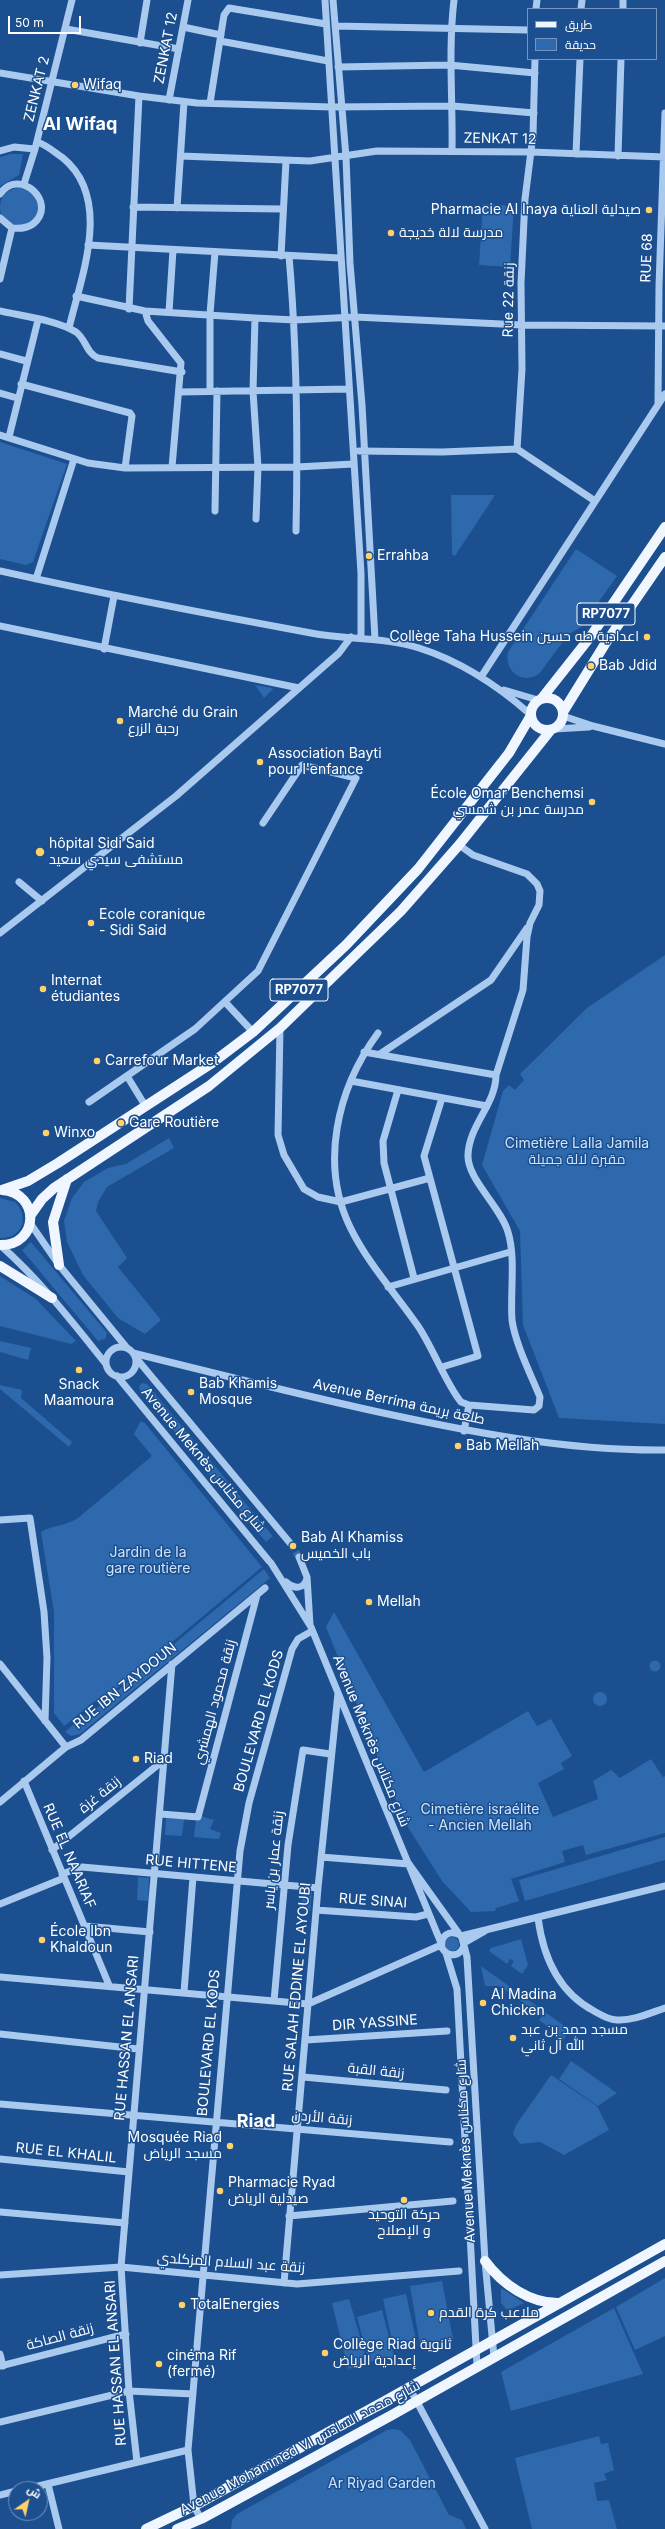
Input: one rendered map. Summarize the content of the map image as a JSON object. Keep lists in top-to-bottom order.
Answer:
{
  "streets": {
    "main road": ["RP7077", "Avenue Mohammed VI شارع محمد السادس"],
    "street": [
      "ZENKAT 12",
      "ZENKAT 2",
      "RUE 68",
      "Rue 22 زنقة",
      "Avenue Berrima طلعة بريمة",
      "Avenue Meknès شارع مكناس",
      "RUE IBN ZAYDOUN",
      "زنقة محمود الهمشري",
      "BOULEVARD EL KODS",
      "زنقة غزة",
      "RUE EL NAARIAF",
      "زنقة عمار بن ياسر",
      "RUE HITTENE",
      "RUE SINAI",
      "RUE SALAH EDDINE EL AYOUBI",
      "DIR YASSINE",
      "RUE HASSAN EL ANSARI",
      "زنقة القبة",
      "زنقة الأردن",
      "RUE EL KHALIL",
      "زنقة عبد السلام المزكلدي",
      "زنقة الصاكة"
    ]
  },
  "crossings": [
    ["ZENKAT 12", "RUE 68"],
    ["ZENKAT 12", "Rue 22 زنقة"],
    ["RP7077", "Avenue Meknès شارع مكناس"],
    ["Avenue Berrima طلعة بريمة", "Avenue Meknès شارع مكناس"],
    ["Avenue Meknès شارع مكناس", "BOULEVARD EL KODS"],
    ["Avenue Meknès شارع مكناس", "RUE SINAI"],
    ["Avenue Meknès شارع مكناس", "RUE SALAH EDDINE EL AYOUBI"],
    ["Avenue Meknès شارع مكناس", "Avenue Mohammed VI شارع محمد السادس"],
    ["RUE IBN ZAYDOUN", "زنقة محمود الهمشري"],
    ["RUE IBN ZAYDOUN", "RUE EL NAARIAF"],
    ["RUE IBN ZAYDOUN", "RUE HASSAN EL ANSARI"],
    ["زنقة محمود الهمشري", "RUE HASSAN EL ANSARI"],
    ["BOULEVARD EL KODS", "RUE HITTENE"],
    ["BOULEVARD EL KODS", "زنقة الأردن"],
    ["BOULEVARD EL KODS", "زنقة عبد السلام المزكلدي"],
    ["BOULEVARD EL KODS", "Avenue Mohammed VI شارع محمد السادس"],
    ["زنقة غزة", "RUE EL NAARIAF"],
    ["زنقة غزة", "RUE HASSAN EL ANSARI"],
    ["RUE EL NAARIAF", "RUE HITTENE"],
    ["زنقة عمار بن ياسر", "RUE HITTENE"],
    ["زنقة عمار بن ياسر", "RUE SALAH EDDINE EL AYOUBI"],
    ["RUE HITTENE", "RUE SALAH EDDINE EL AYOUBI"],
    ["RUE HITTENE", "RUE HASSAN EL ANSARI"],
    ["RUE SINAI", "RUE SALAH EDDINE EL AYOUBI"],
    ["RUE SALAH EDDINE EL AYOUBI", "DIR YASSINE"],
    ["RUE SALAH EDDINE EL AYOUBI", "زنقة القبة"],
    ["RUE SALAH EDDINE EL AYOUBI", "زنقة الأردن"],
    ["RUE SALAH EDDINE EL AYOUBI", "زنقة عبد السلام المزكلدي"],
    ["RUE HASSAN EL ANSARI", "زنقة الأردن"],
    ["RUE HASSAN EL ANSARI", "RUE EL KHALIL"],
    ["RUE HASSAN EL ANSARI", "زنقة عبد السلام المزكلدي"],
    ["RUE HASSAN EL ANSARI", "زنقة الصاكة"]
  ],
  "districts": ["Al Wifaq", "Riad"],
  "parks": [
    "Cimetière Lalla Jamila مقبرة لالة جميلة",
    "Jardin de la gare routière",
    "Cimetière israélite - Ancien Mellah",
    "Ar Riyad Garden"
  ],
  "places": [
    "Wifaq",
    "Pharmacie Al Inaya صيدلية العناية",
    "مدرسة لالة خديجة",
    "Errahba",
    "Collège Taha Hussein اعدادية طه حسين",
    "Bab Jdid",
    "Marché du Grain رحبة الزرع",
    "Association Bayti pour l'enfance",
    "École Omar Benchemsi مدرسة عمر بن شمسي",
    "hôpital Sidi Said مستشفى سيدي سعيد",
    "Ecole coranique - Sidi Said",
    "Internat étudiantes",
    "Carrefour Market",
    "Gare Routière",
    "Winxo",
    "Snack Maamoura",
    "Bab Khamis Mosque",
    "Bab Mellah",
    "Bab Al Khamiss باب الخميس",
    "Mellah",
    "Riad",
    "École Ibn Khaldoun",
    "Al Madina Chicken",
    "مسجد حمد بن عبد الله آل ثاني",
    "Mosquée Riad مسجد الرياض",
    "Pharmacie Ryad صيدلية الرياض",
    "حركة التوحيد و الإصلاح",
    "TotalEnergies",
    "ملاعب كرة القدم",
    "Collège Riad ثانوية إعدادية الرياض",
    "cinéma Rif (fermé)"
  ],
  "legend": ["طريق", "حديقة"],
  "scale_bar": "50 m",
  "north": "top right"
}
